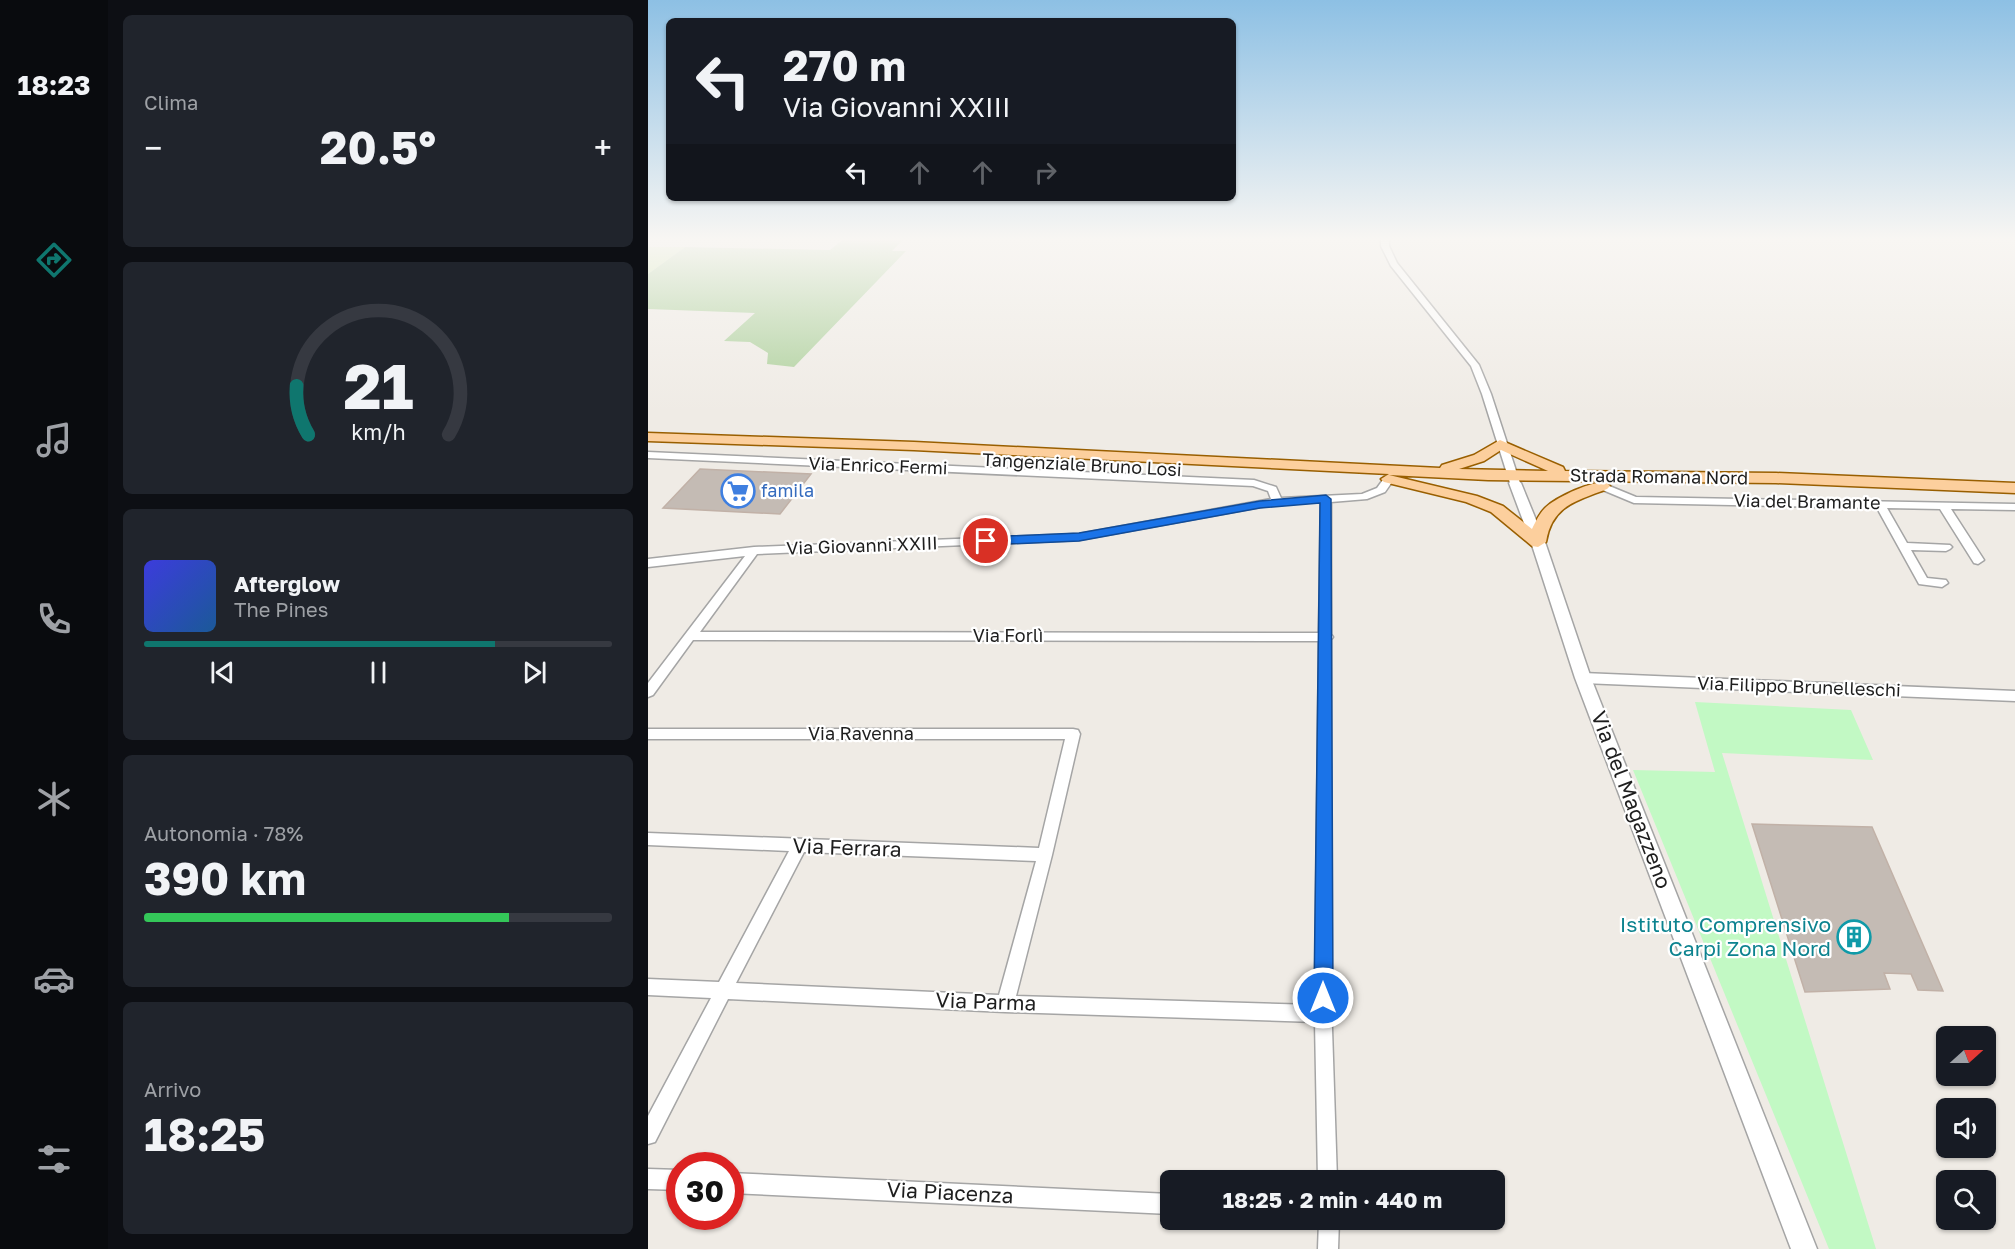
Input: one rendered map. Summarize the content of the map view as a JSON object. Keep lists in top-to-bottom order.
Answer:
{
  "streets": {
    "main road": ["Tangenziale Bruno Losi", "Strada Romana Nord"],
    "street": [
      "Via Enrico Fermi",
      "Via del Bramante",
      "Via Giovanni XXIII",
      "Via Forlì",
      "Via Filippo Brunelleschi",
      "Via Ravenna",
      "Via del Magazzeno",
      "Via Ferrara",
      "Via Parma",
      "Via Piacenza"
    ]
  },
  "crossings": [
    ["Tangenziale Bruno Losi", "Strada Romana Nord"],
    ["Tangenziale Bruno Losi", "Via Giovanni XXIII"],
    ["Tangenziale Bruno Losi", "Via del Magazzeno"],
    ["Via Enrico Fermi", "Via Giovanni XXIII"],
    ["Strada Romana Nord", "Via del Bramante"],
    ["Strada Romana Nord", "Via del Magazzeno"],
    ["Via Filippo Brunelleschi", "Via del Magazzeno"],
    ["Via Ravenna", "Via Ferrara"]
  ],
  "places": {
    "supermarket": ["famila"],
    "building": ["Istituto Comprensivo Carpi Zona Nord"]
  },
  "north": "right",
  "page": {
    "tabs": "18:23",
    "tile": [
      "Clima",
      ["Autonomia · 78%", "390 km"],
      ["Arrivo", "18:25"]
    ],
    "turn": ["270 m", "Via Giovanni XXIII"],
    "heat": ["−", "20.5°", "+"],
    "song": ["Afterglow", "The Pines"],
    "limit": "30",
    "trip": "18:25 · 2 min · 440 m",
    "gauge": ["21", "km/h"]
  }
}
